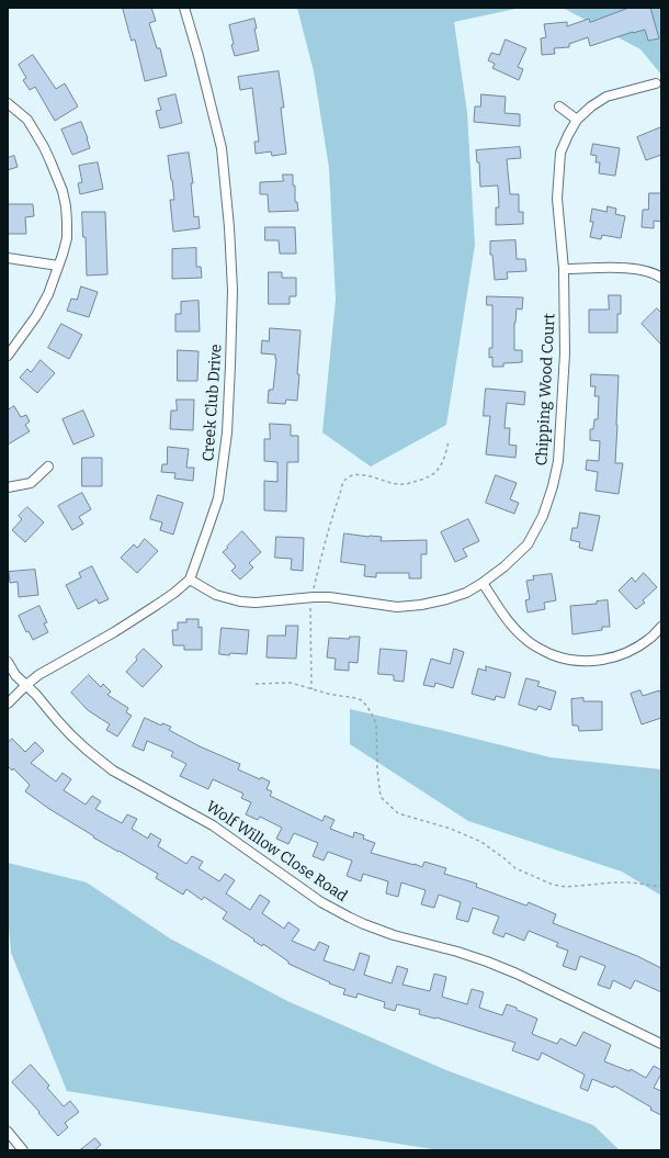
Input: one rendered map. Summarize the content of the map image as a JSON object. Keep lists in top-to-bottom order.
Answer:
{
  "streets": {
    "street": ["Chipping Wood Court", "Creek Club Drive", "Wolf Willow Close Road"]
  },
  "crossings": [
    ["Chipping Wood Court", "Creek Club Drive"],
    ["Creek Club Drive", "Wolf Willow Close Road"]
  ]
}
